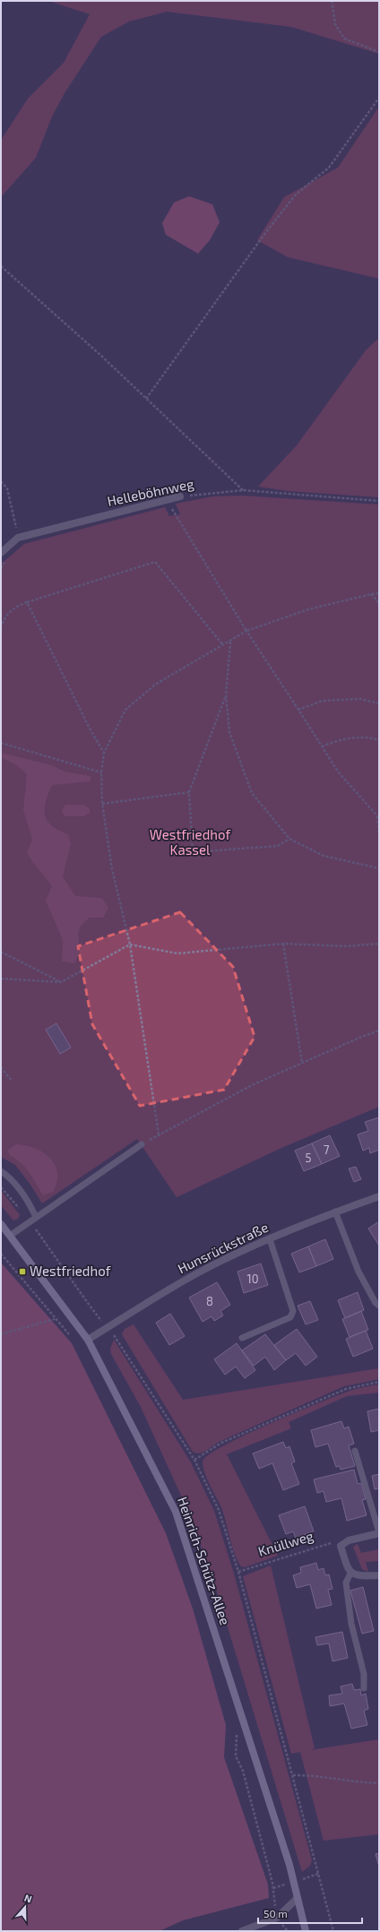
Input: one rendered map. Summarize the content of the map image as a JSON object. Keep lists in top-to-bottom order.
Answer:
{
  "streets": {
    "main road": ["Heinrich-Schütz-Allee"],
    "street": ["Helleböhnweg", "Hunsrückstraße"],
    "path": ["Knüllweg"]
  },
  "crossings": [
    ["Hunsrückstraße", "Heinrich-Schütz-Allee"]
  ],
  "parks": ["Westfriedhof Kassel"],
  "places": {
    "transit": ["Westfriedhof"]
  },
  "house_numbers": [
    "7",
    "5",
    "10",
    "8"
  ],
  "scale_bar": "50 m",
  "north": "top"
}
